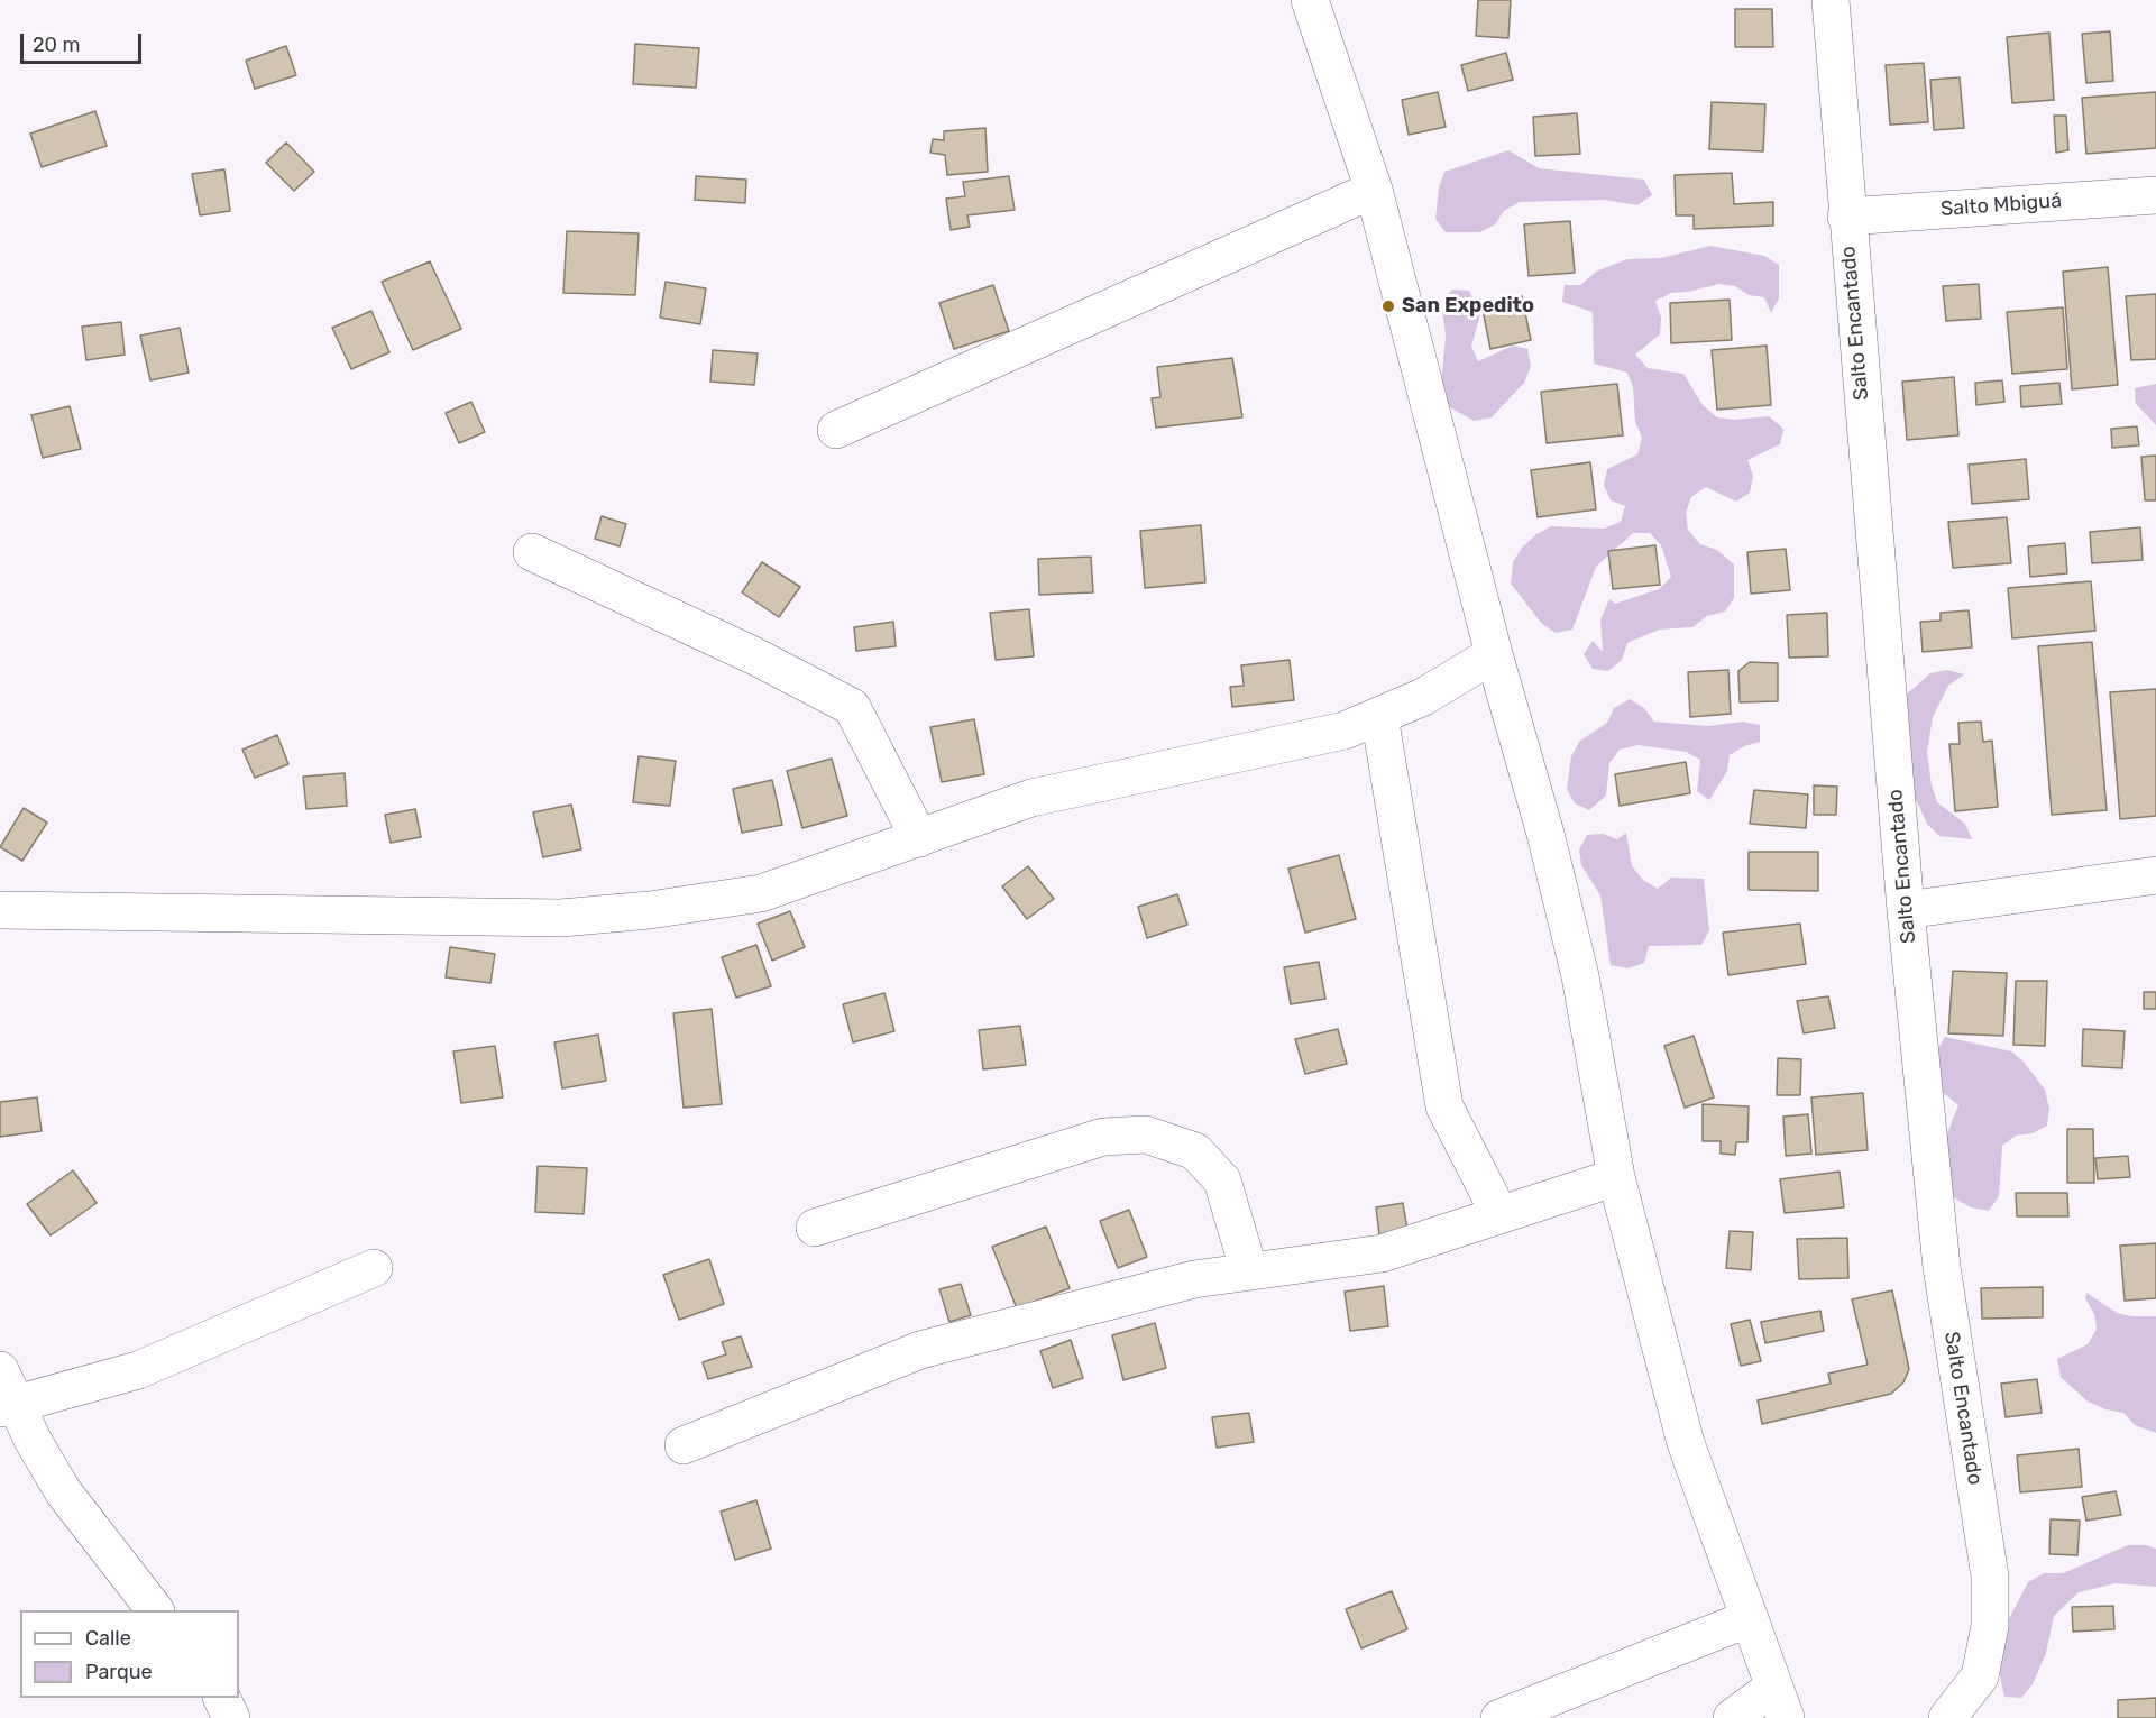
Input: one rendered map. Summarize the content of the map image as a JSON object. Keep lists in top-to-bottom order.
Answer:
{
  "streets": {
    "street": ["Salto Mbiguá", "Salto Encantado"]
  },
  "crossings": [
    ["Salto Mbiguá", "Salto Encantado"]
  ],
  "places": ["San Expedito"],
  "legend": ["Calle", "Parque"],
  "scale_bar": "20 m"
}
